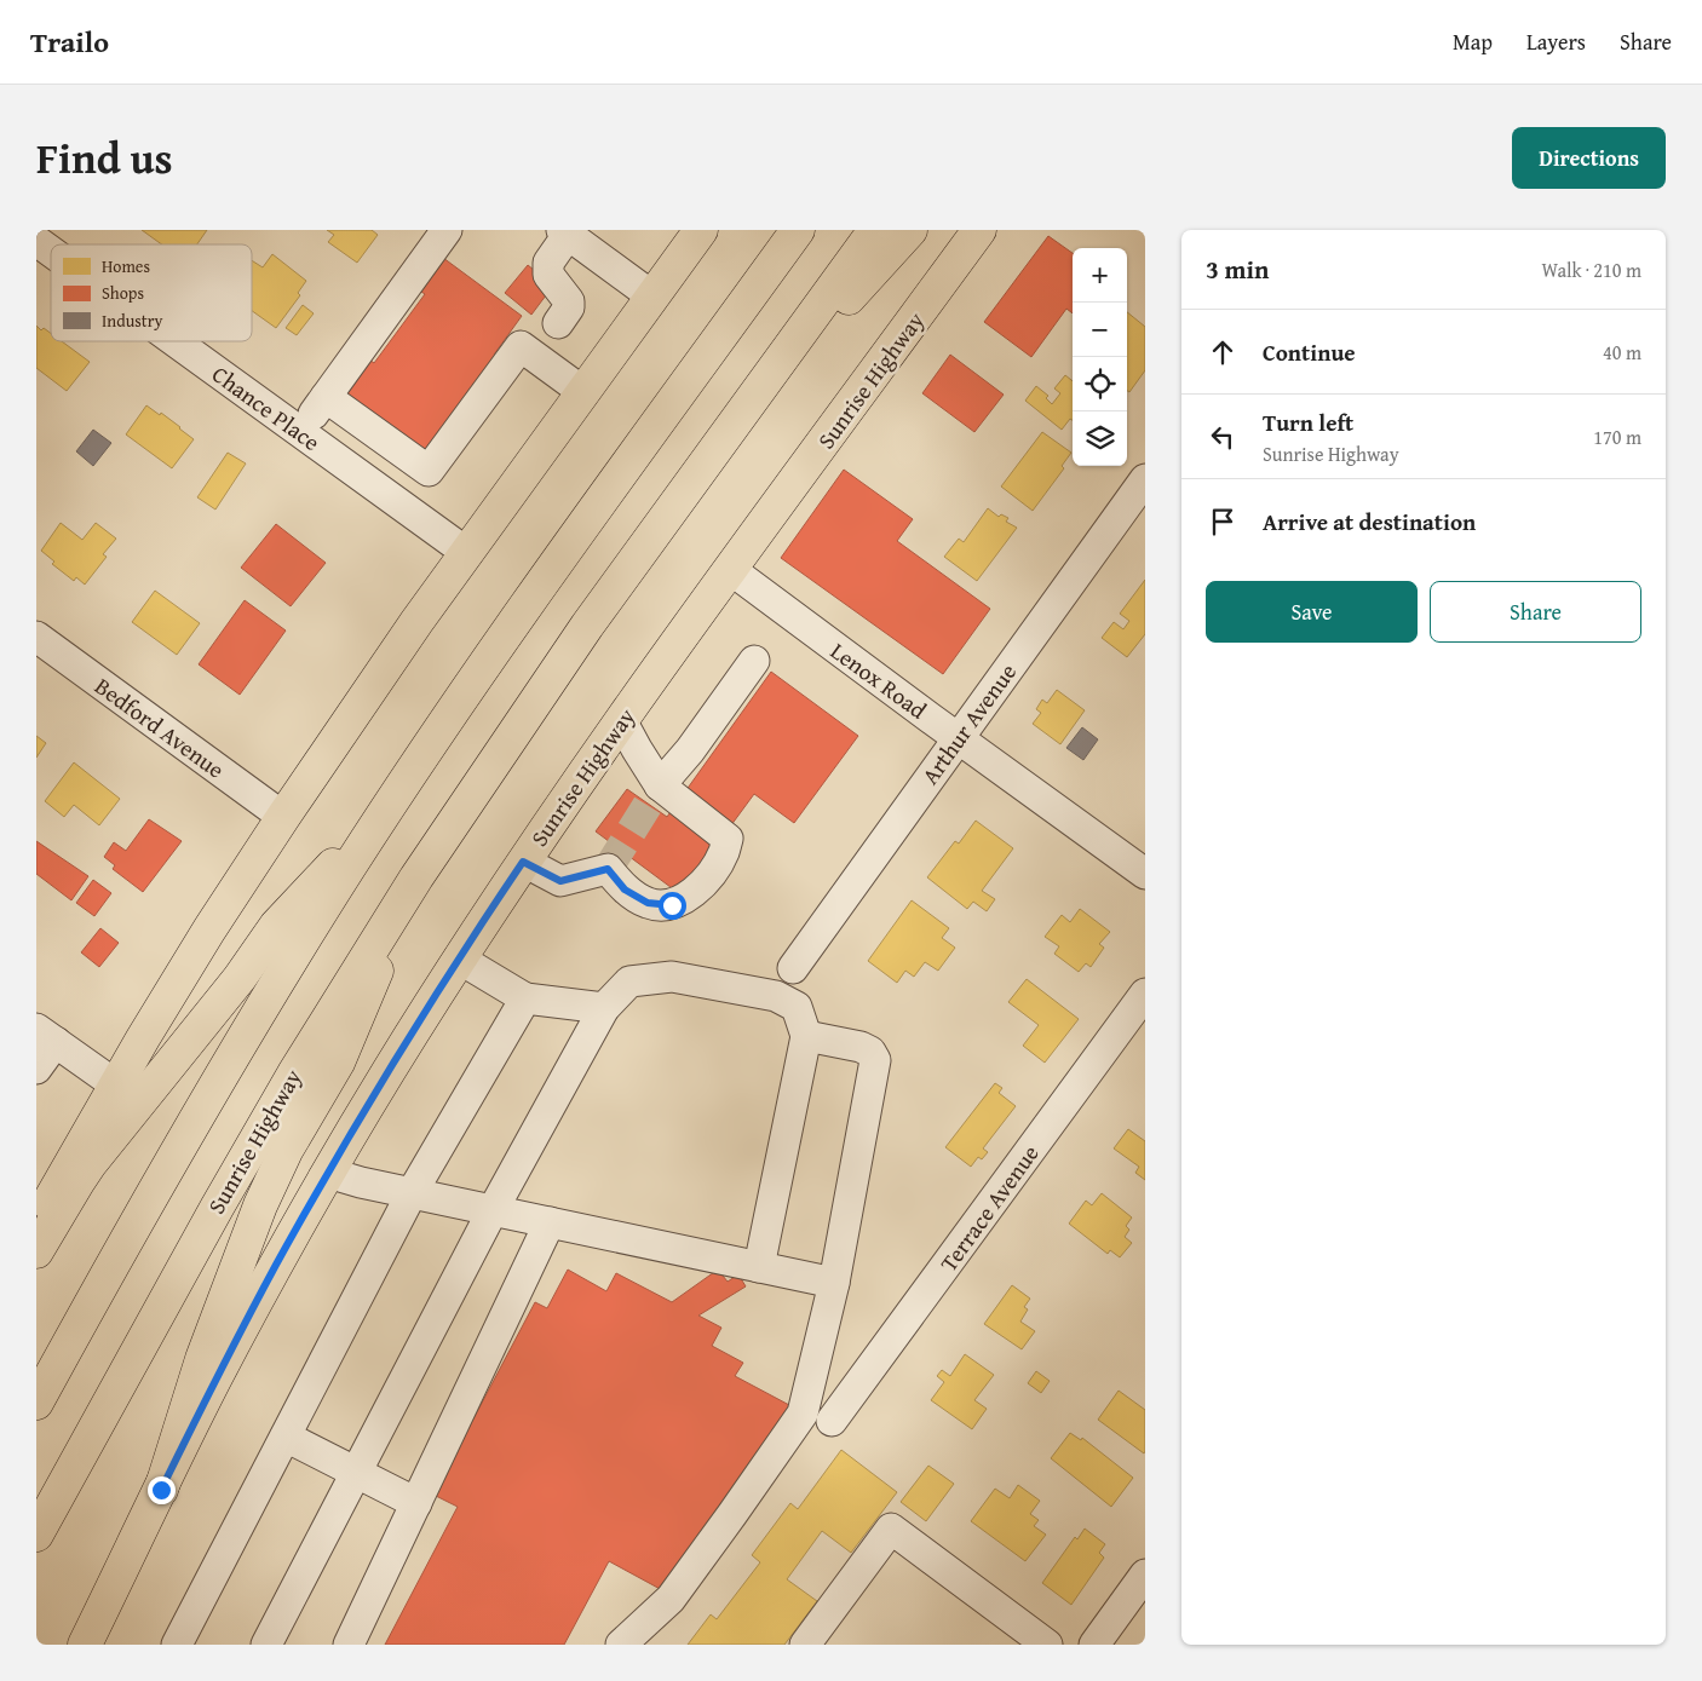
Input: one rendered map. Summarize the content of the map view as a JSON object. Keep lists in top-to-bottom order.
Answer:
{
  "streets": {
    "main road": ["Sunrise Highway"],
    "street": [
      "Chance Place",
      "Lenox Road",
      "Arthur Avenue",
      "Bedford Avenue",
      "Terrace Avenue"
    ]
  },
  "crossings": [
    ["Sunrise Highway", "Lenox Road"],
    ["Lenox Road", "Arthur Avenue"]
  ],
  "legend": ["Homes", "Shops", "Industry"],
  "page": {
    "header": "Trailo",
    "nav": ["Map", "Layers", "Share"],
    "title": "Find us",
    "buttons": [
      "Directions",
      ["Save", "Share"]
    ],
    "heading": ["3 min", "Walk · 210 m"],
    "map_buttons": ["+", "−"],
    "list": [
      ["Continue", "40 m"],
      ["Turn left", "Sunrise Highway", "170 m"],
      "Arrive at destination"
    ]
  }
}
